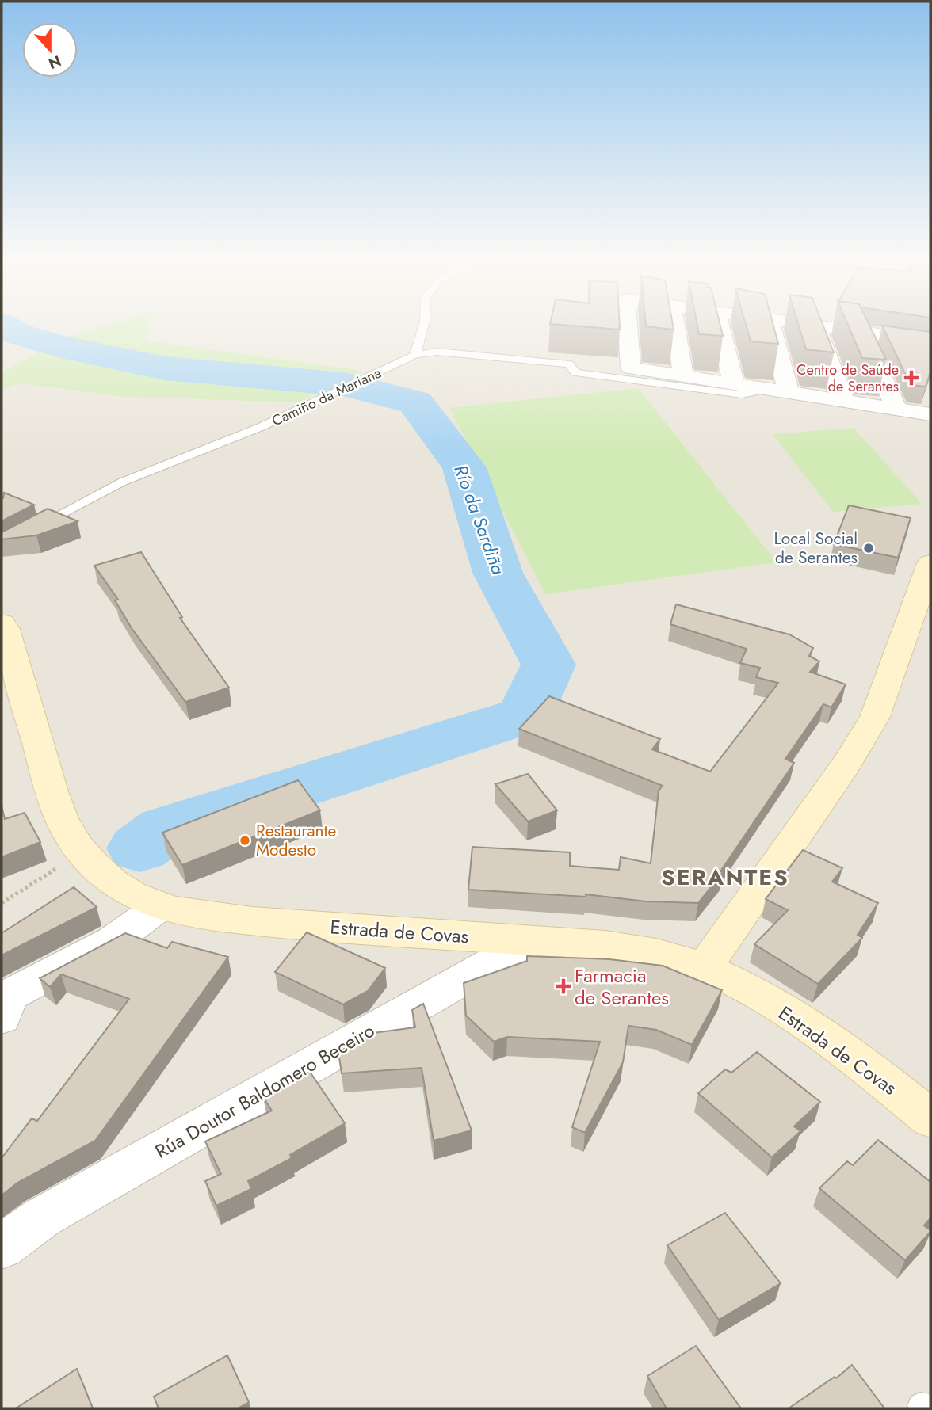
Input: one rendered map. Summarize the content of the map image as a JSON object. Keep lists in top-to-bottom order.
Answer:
{
  "streets": {
    "main road": ["Estrada de Covas"],
    "street": ["Rúa Doutor Baldomero Beceiro"],
    "lane": ["Camiño da Mariana"]
  },
  "crossings": [
    ["Estrada de Covas", "Rúa Doutor Baldomero Beceiro"]
  ],
  "districts": ["SERANTES"],
  "water": ["Río da Sardiña"],
  "places": {
    "health": ["Centro de Saúde de Serantes", "Farmacia de Serantes"],
    "other": ["Local Social de Serantes", "Restaurante Modesto"]
  },
  "north": "bottom"
}
